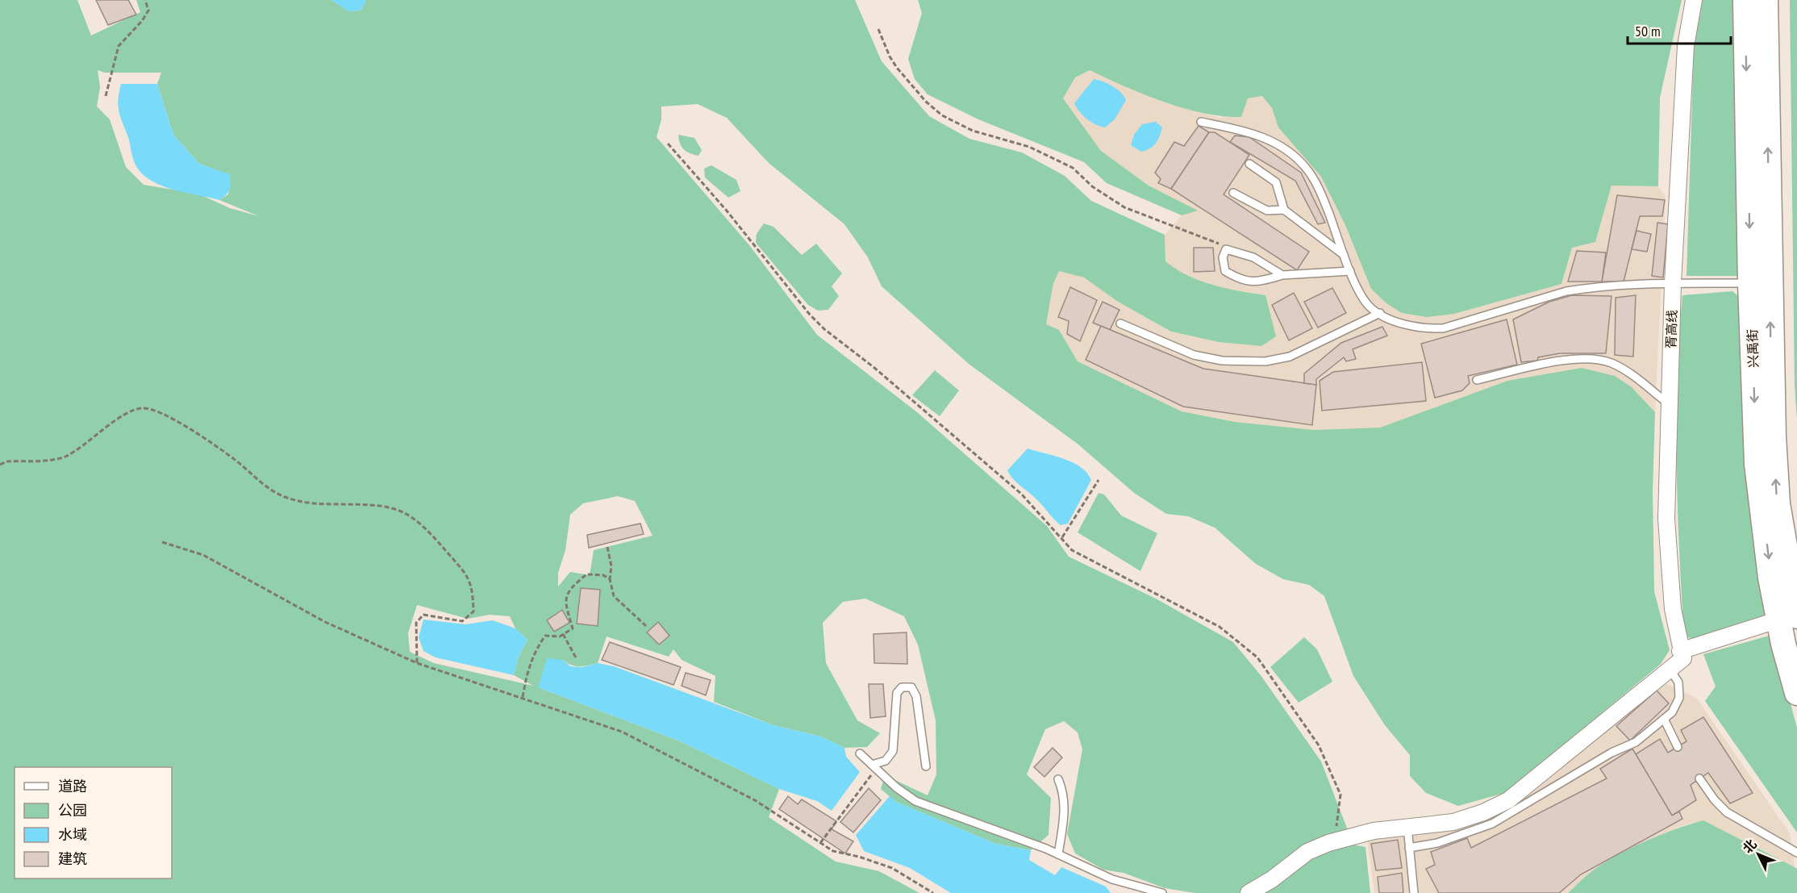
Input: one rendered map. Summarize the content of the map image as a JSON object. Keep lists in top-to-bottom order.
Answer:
{
  "streets": {
    "main road": ["兴禹街"],
    "street": ["胥高线"]
  },
  "legend": [
    "道路",
    "公园",
    "水域",
    "建筑"
  ],
  "scale_bar": "50 m",
  "north": "top left"
}
